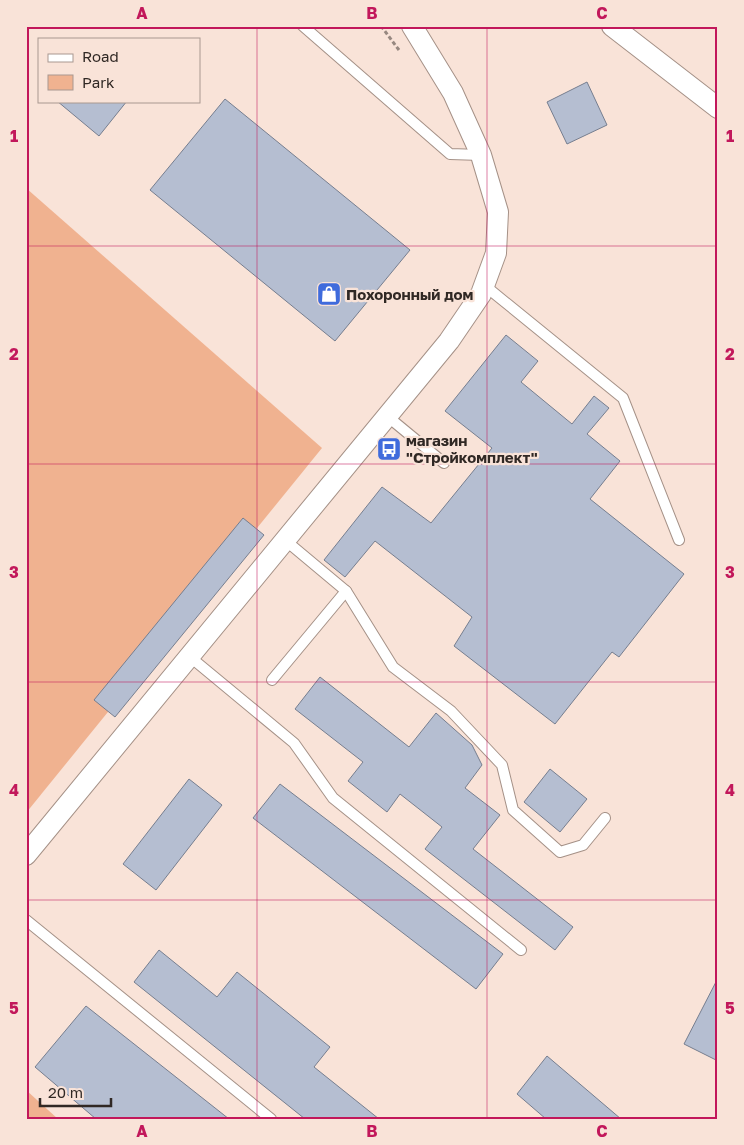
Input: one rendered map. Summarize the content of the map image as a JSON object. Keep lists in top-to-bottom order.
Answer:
{
  "places": {
    "shop": ["Похоронный дом"],
    "bus stop": ["магазин \"Стройкомплект\""]
  },
  "legend": ["Road", "Park"],
  "scale_bar": "20 m",
  "grid": {
    "columns": ["A", "B", "C"],
    "rows": [
      "1",
      "2",
      "3",
      "4",
      "5"
    ]
  }
}
